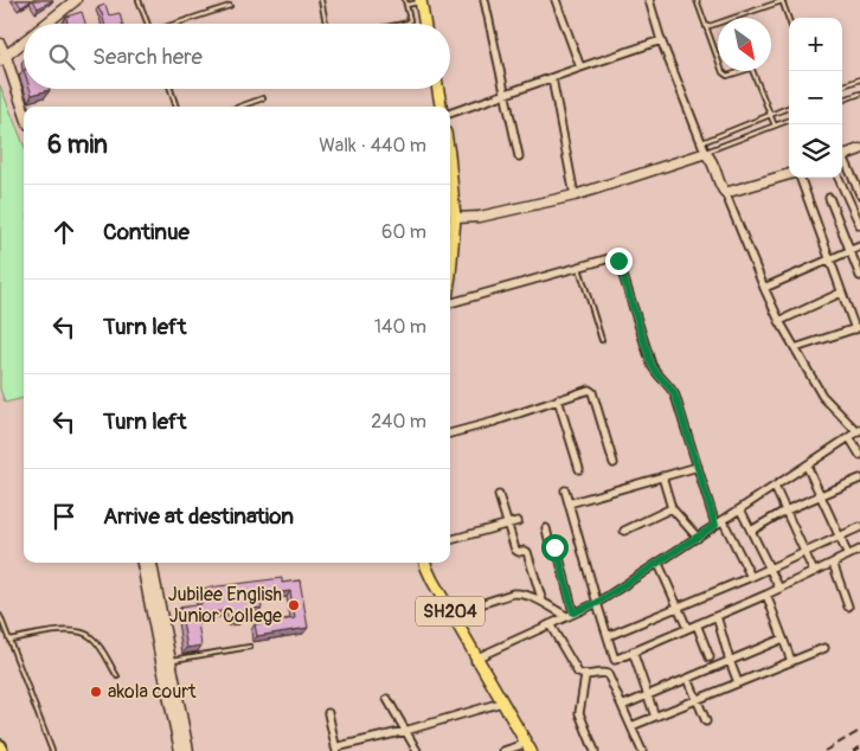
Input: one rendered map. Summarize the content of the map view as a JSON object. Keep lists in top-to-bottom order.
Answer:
{
  "streets": {
    "main road": ["SH204"]
  },
  "places": ["Jubilee English Junior College", "akola court"],
  "north": "bottom right",
  "page": {
    "map_buttons": ["+", "−"],
    "search": "Search here",
    "heading": ["6 min", "Walk · 440 m"],
    "list": [
      ["Continue", "60 m"],
      ["Turn left", "140 m"],
      ["Turn left", "240 m"],
      "Arrive at destination"
    ]
  }
}
